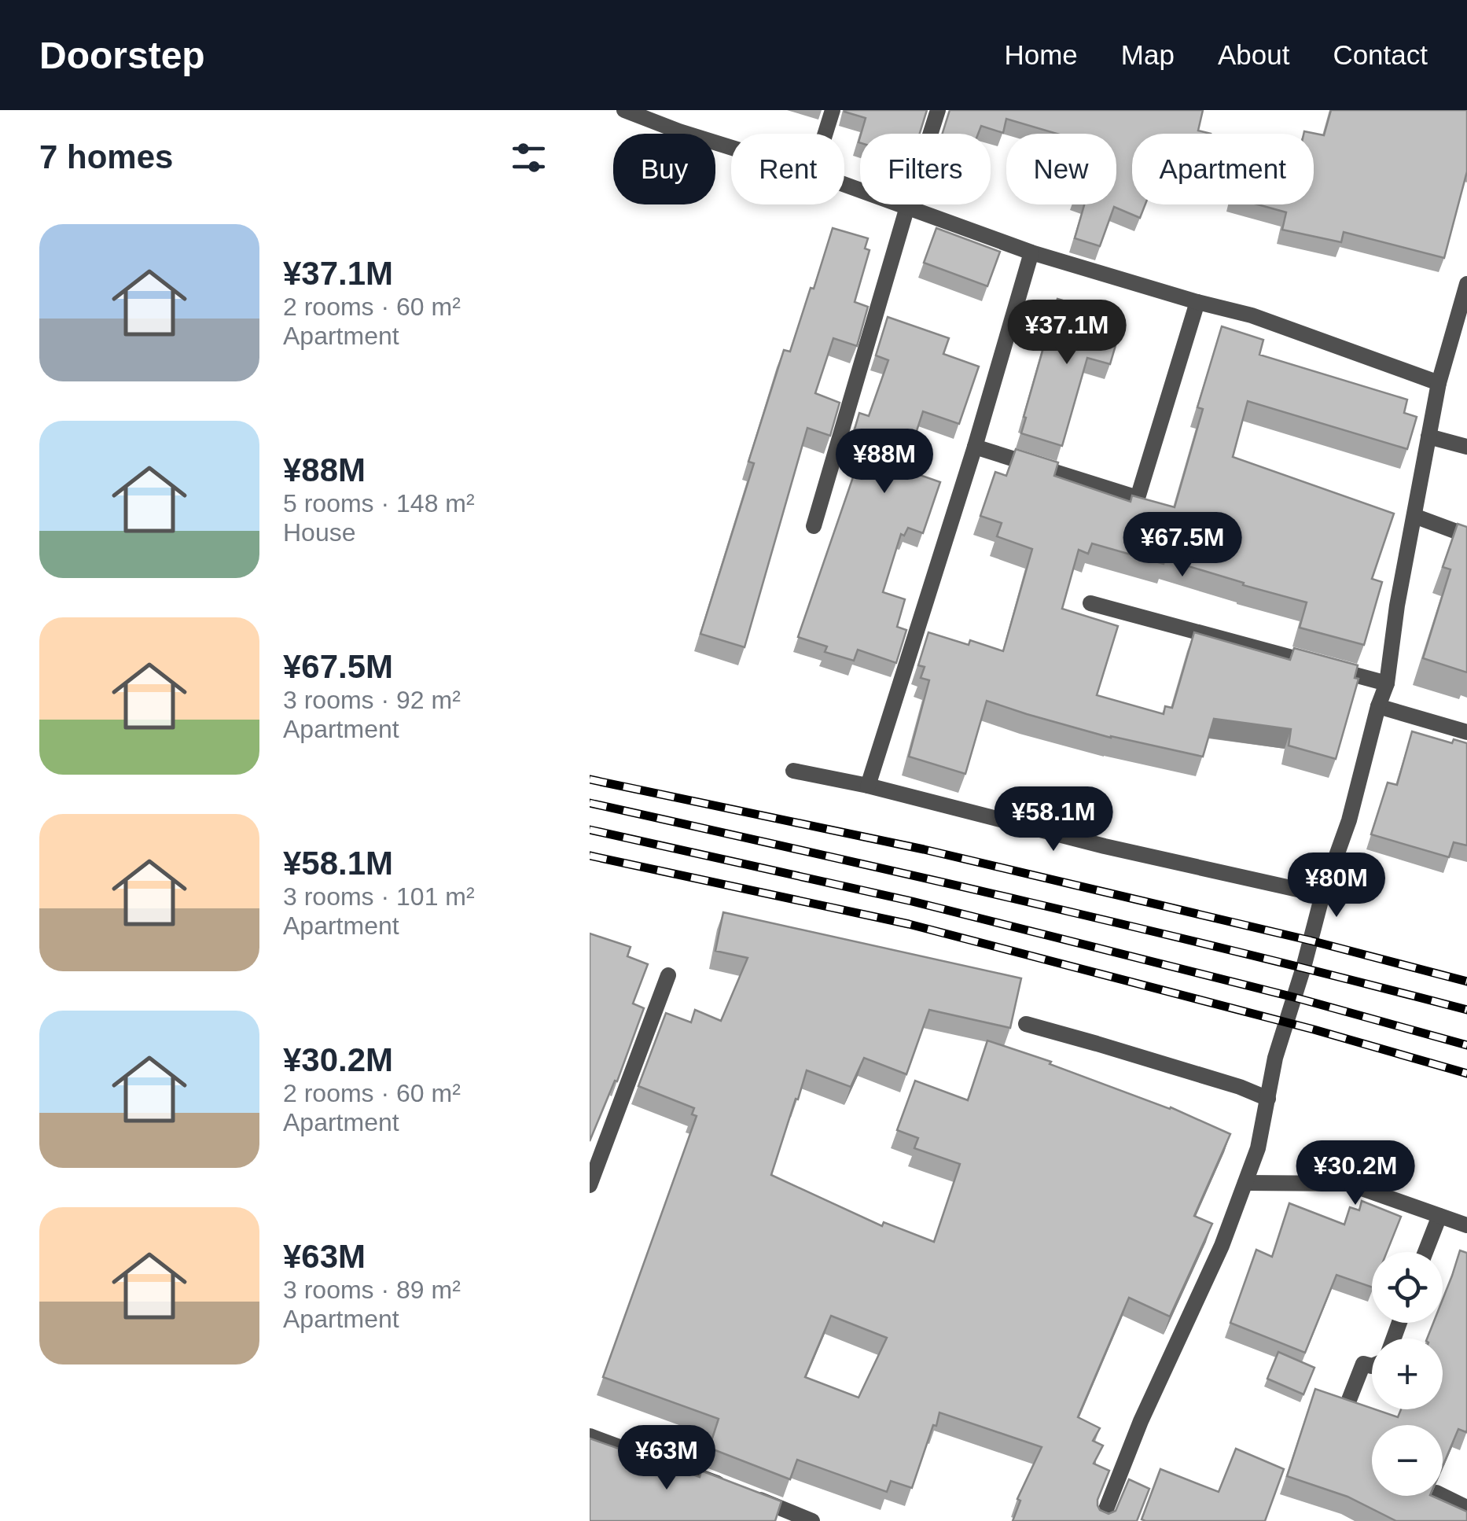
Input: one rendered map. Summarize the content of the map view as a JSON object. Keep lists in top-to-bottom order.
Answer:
{
  "page": {
    "header": "Doorstep",
    "nav": [
      "Home",
      "Map",
      "About",
      "Contact"
    ],
    "heading": "7 homes",
    "chip": [
      "Buy",
      "Rent",
      "Filters",
      "New",
      "Apartment"
    ],
    "list": [
      {
        "name": "¥37.1M",
        "note": "2 rooms · 60 m² · Apartment"
      },
      {
        "name": "¥88M",
        "note": "5 rooms · 148 m² · House"
      },
      {
        "name": "¥67.5M",
        "note": "3 rooms · 92 m² · Apartment"
      },
      {
        "name": "¥58.1M",
        "note": "3 rooms · 101 m² · Apartment"
      },
      {
        "name": "¥30.2M",
        "note": "2 rooms · 60 m² · Apartment"
      },
      {
        "name": "¥63M",
        "note": "3 rooms · 89 m² · Apartment"
      }
    ],
    "price": [
      "¥37.1M",
      "¥88M",
      "¥67.5M",
      "¥58.1M",
      "¥80M",
      "¥30.2M",
      "¥63M"
    ],
    "map_buttons": ["+", "−"]
  }
}
